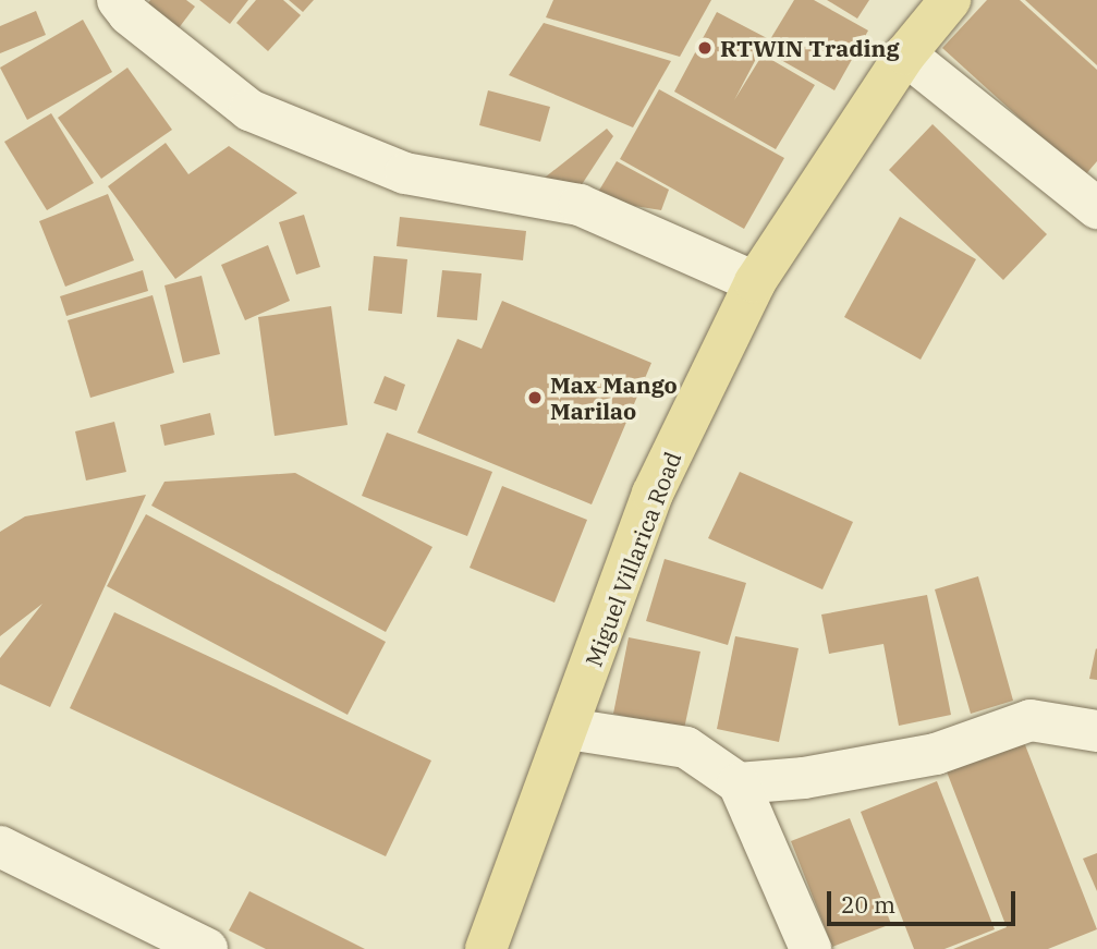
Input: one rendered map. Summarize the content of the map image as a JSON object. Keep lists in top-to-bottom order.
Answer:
{
  "streets": {
    "main road": ["Miguel Villarica Road"]
  },
  "places": ["RTWIN Trading", "Max Mango Marilao"],
  "scale_bar": "20 m"
}
